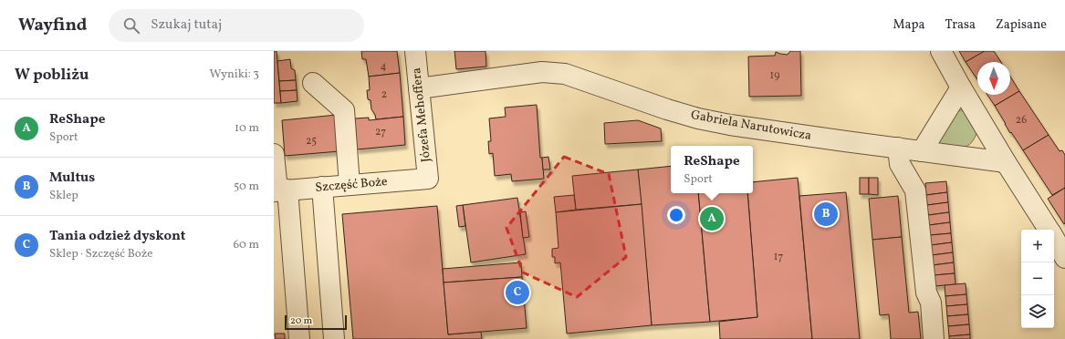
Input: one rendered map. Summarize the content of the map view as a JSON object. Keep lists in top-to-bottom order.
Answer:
{
  "streets": {
    "street": ["Józefa Mehoffera", "Gabriela Narutowicza", "Szczęść Boże"]
  },
  "crossings": [
    ["Józefa Mehoffera", "Gabriela Narutowicza"],
    ["Józefa Mehoffera", "Szczęść Boże"]
  ],
  "house_numbers": [
    "4",
    "19",
    "2",
    "26",
    "27",
    "25",
    "17"
  ],
  "scale_bar": "20 m",
  "north": "bottom",
  "page": {
    "header": "Wayfind",
    "search": "Szukaj tutaj",
    "nav": ["Mapa", "Trasa", "Zapisane"],
    "heading": ["W pobliżu", "Wyniki: 3"],
    "list": [
      {
        "mark": "A",
        "name": "ReShape",
        "note": "Sport",
        "value": "10 m"
      },
      {
        "mark": "B",
        "name": "Multus",
        "note": "Sklep",
        "value": "50 m"
      },
      {
        "mark": "C",
        "name": "Tania odzież dyskont",
        "note": "Sklep · Szczęść Boże",
        "value": "60 m"
      }
    ],
    "popup": ["ReShape", "Sport"],
    "pins": ["B", "A", "C"],
    "map_buttons": ["+", "−"],
    "scale": "20 m"
  }
}
